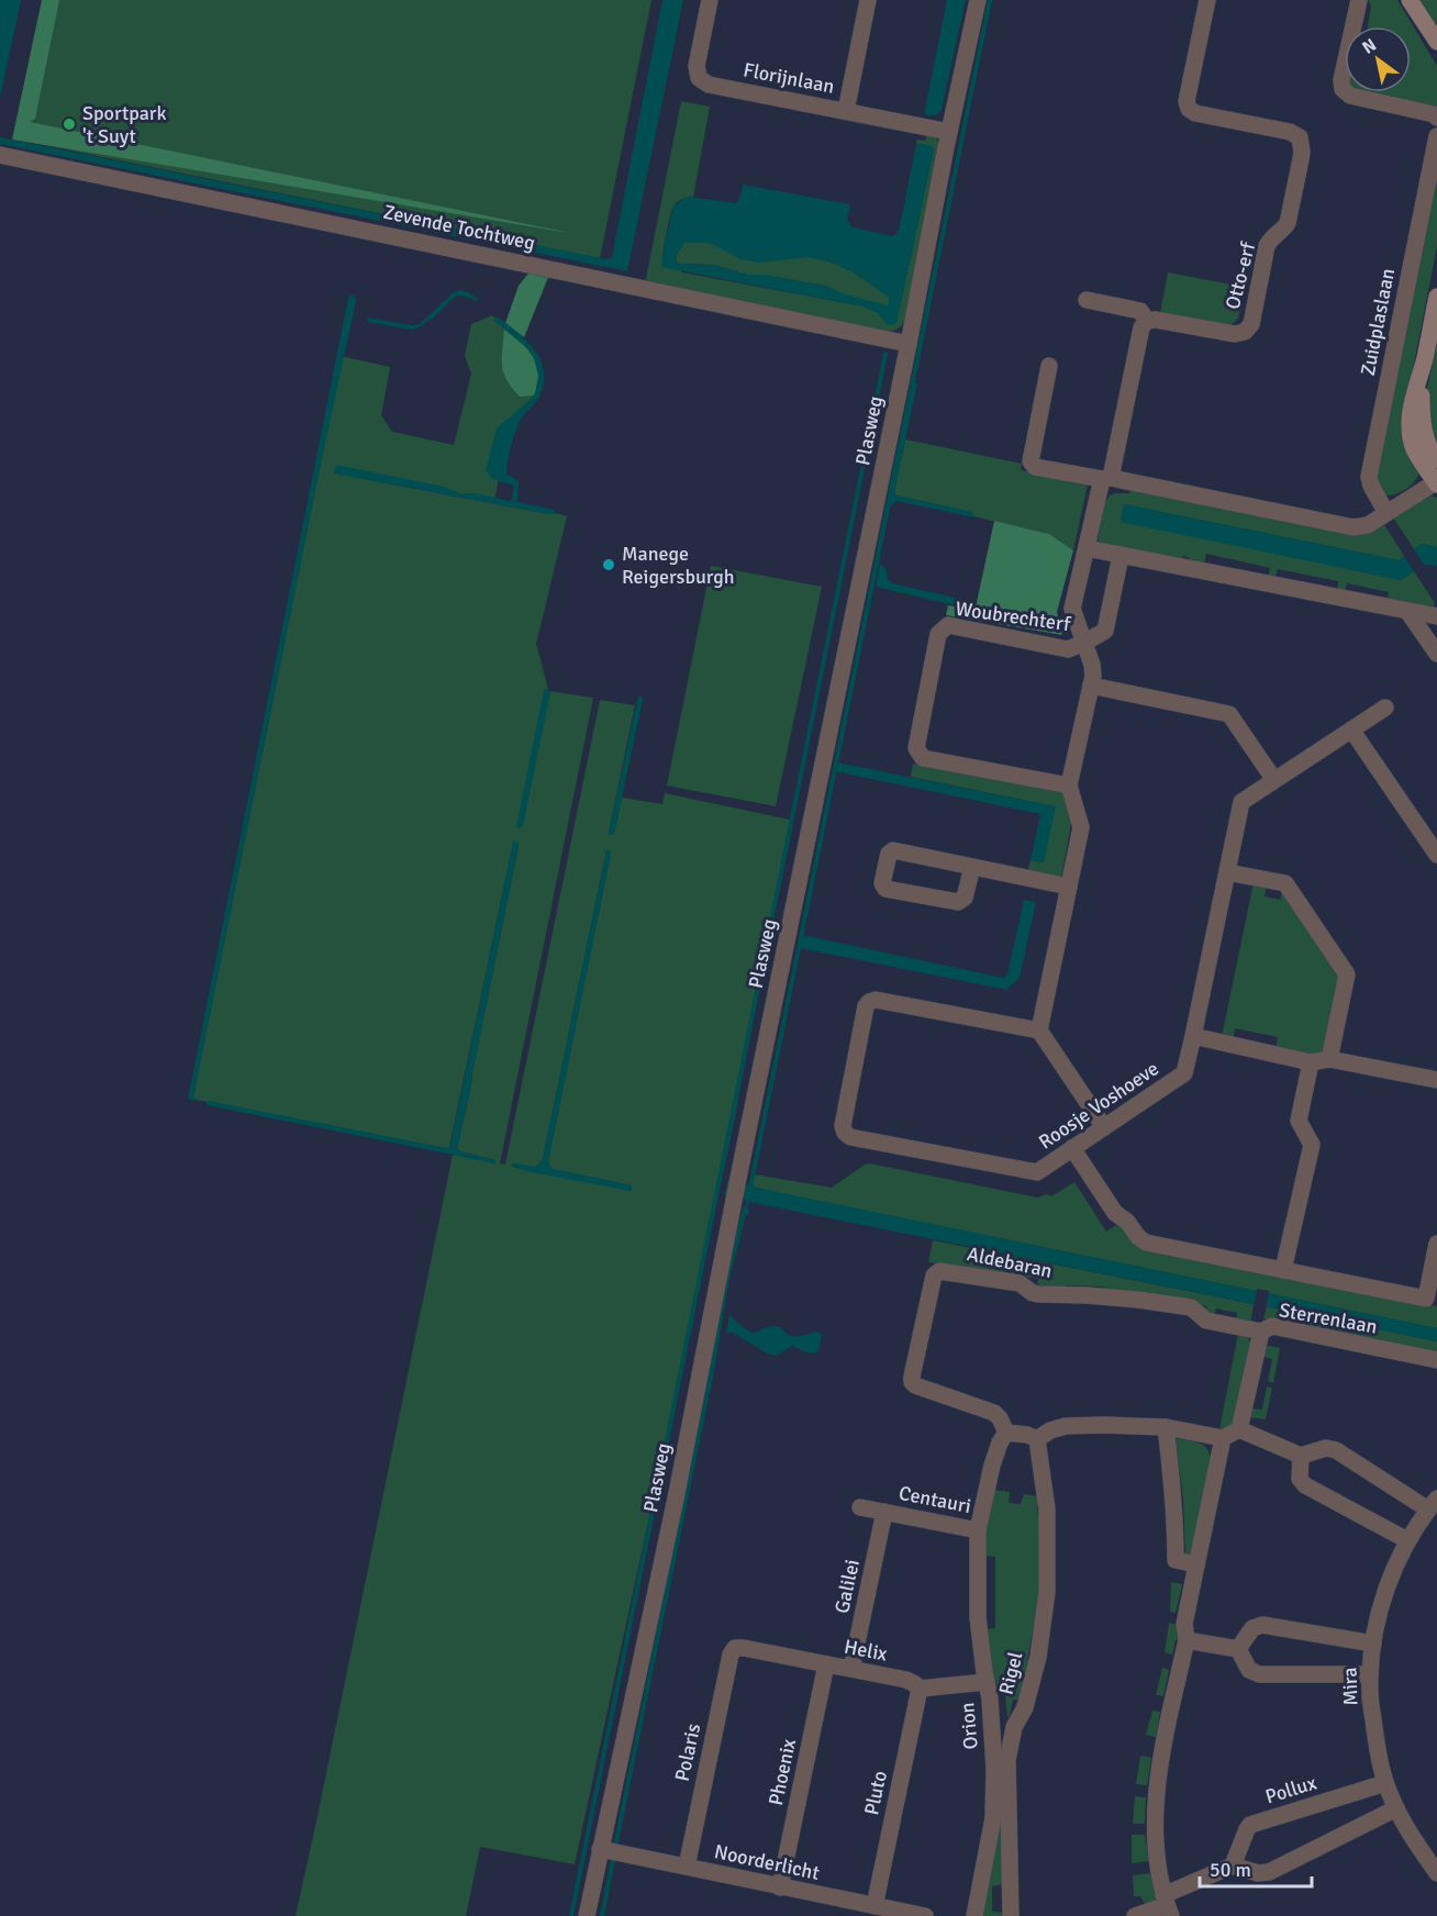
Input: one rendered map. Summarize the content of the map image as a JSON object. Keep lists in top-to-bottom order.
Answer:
{
  "streets": {
    "street": [
      "Florijnlaan",
      "Zevende Tochtweg",
      "Otto-erf",
      "Zuidplaslaan",
      "Plasweg",
      "Woubrechterf",
      "Roosje Voshoeve",
      "Aldebaran",
      "Sterrenlaan",
      "Centauri",
      "Galilei",
      "Helix",
      "Rigel",
      "Mira",
      "Orion",
      "Polaris",
      "Phoenix",
      "Pollux",
      "Pluto",
      "Noorderlicht"
    ]
  },
  "crossings": [
    ["Florijnlaan", "Plasweg"],
    ["Zevende Tochtweg", "Plasweg"],
    ["Plasweg", "Noorderlicht"],
    ["Woubrechterf", "Roosje Voshoeve"],
    ["Aldebaran", "Sterrenlaan"],
    ["Aldebaran", "Centauri"],
    ["Centauri", "Galilei"],
    ["Centauri", "Orion"],
    ["Galilei", "Helix"],
    ["Helix", "Polaris"],
    ["Helix", "Phoenix"],
    ["Helix", "Pluto"],
    ["Mira", "Pollux"],
    ["Polaris", "Noorderlicht"],
    ["Phoenix", "Noorderlicht"],
    ["Pluto", "Noorderlicht"]
  ],
  "places": ["Sportpark 't Suyt", "Manege Reigersburgh"],
  "scale_bar": "50 m",
  "north": "top left"
}
